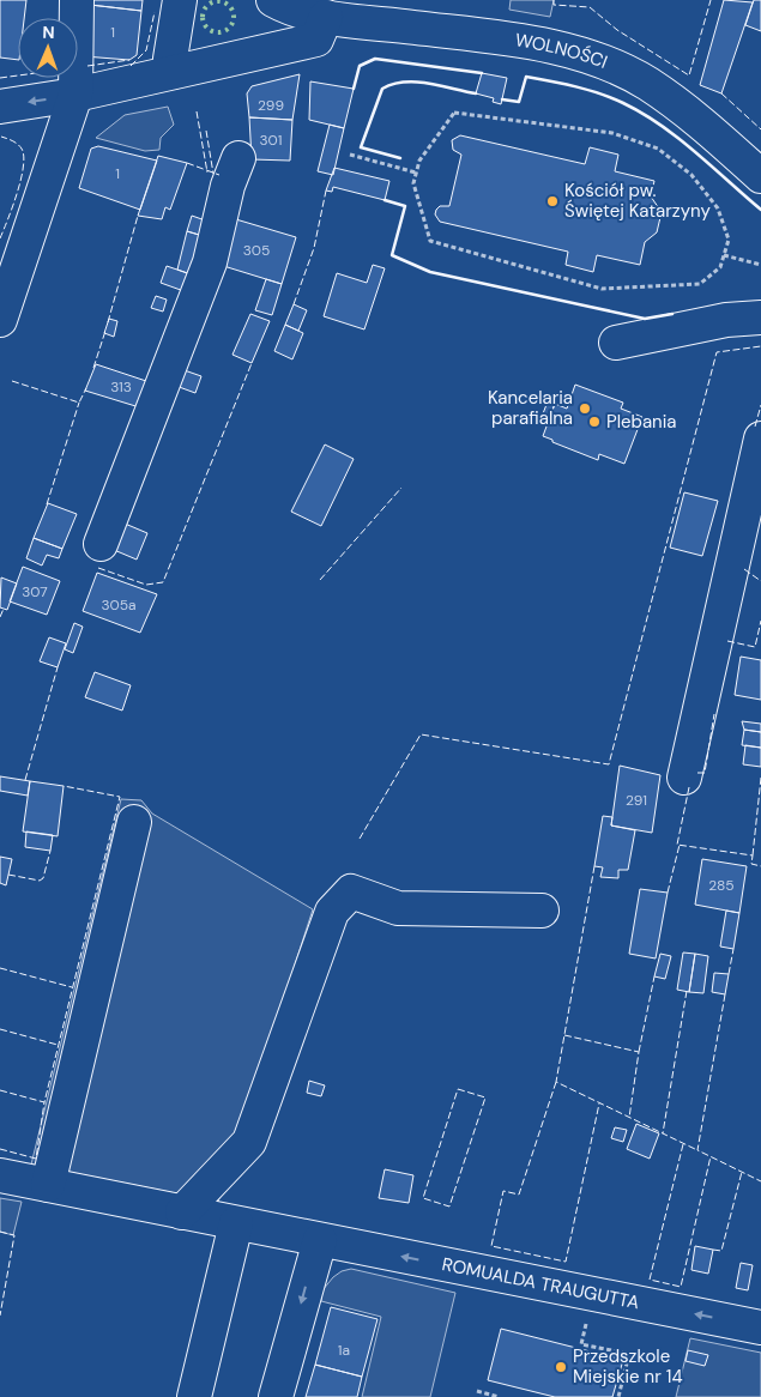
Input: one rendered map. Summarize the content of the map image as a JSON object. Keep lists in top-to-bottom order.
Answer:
{
  "streets": {
    "street": ["WOLNOŚCI", "ROMUALDA TRAUGUTTA"]
  },
  "one_way": ["ROMUALDA TRAUGUTTA"],
  "places": [
    "Kościół pw. Świętej Katarzyny",
    "Kancelaria parafialna",
    "Plebania",
    "Przedszkole Miejskie nr 14"
  ],
  "house_numbers": [
    "1",
    "299",
    "301",
    "1",
    "305",
    "313",
    "307",
    "305a",
    "291",
    "285",
    "1a"
  ],
  "north": "top"
}
